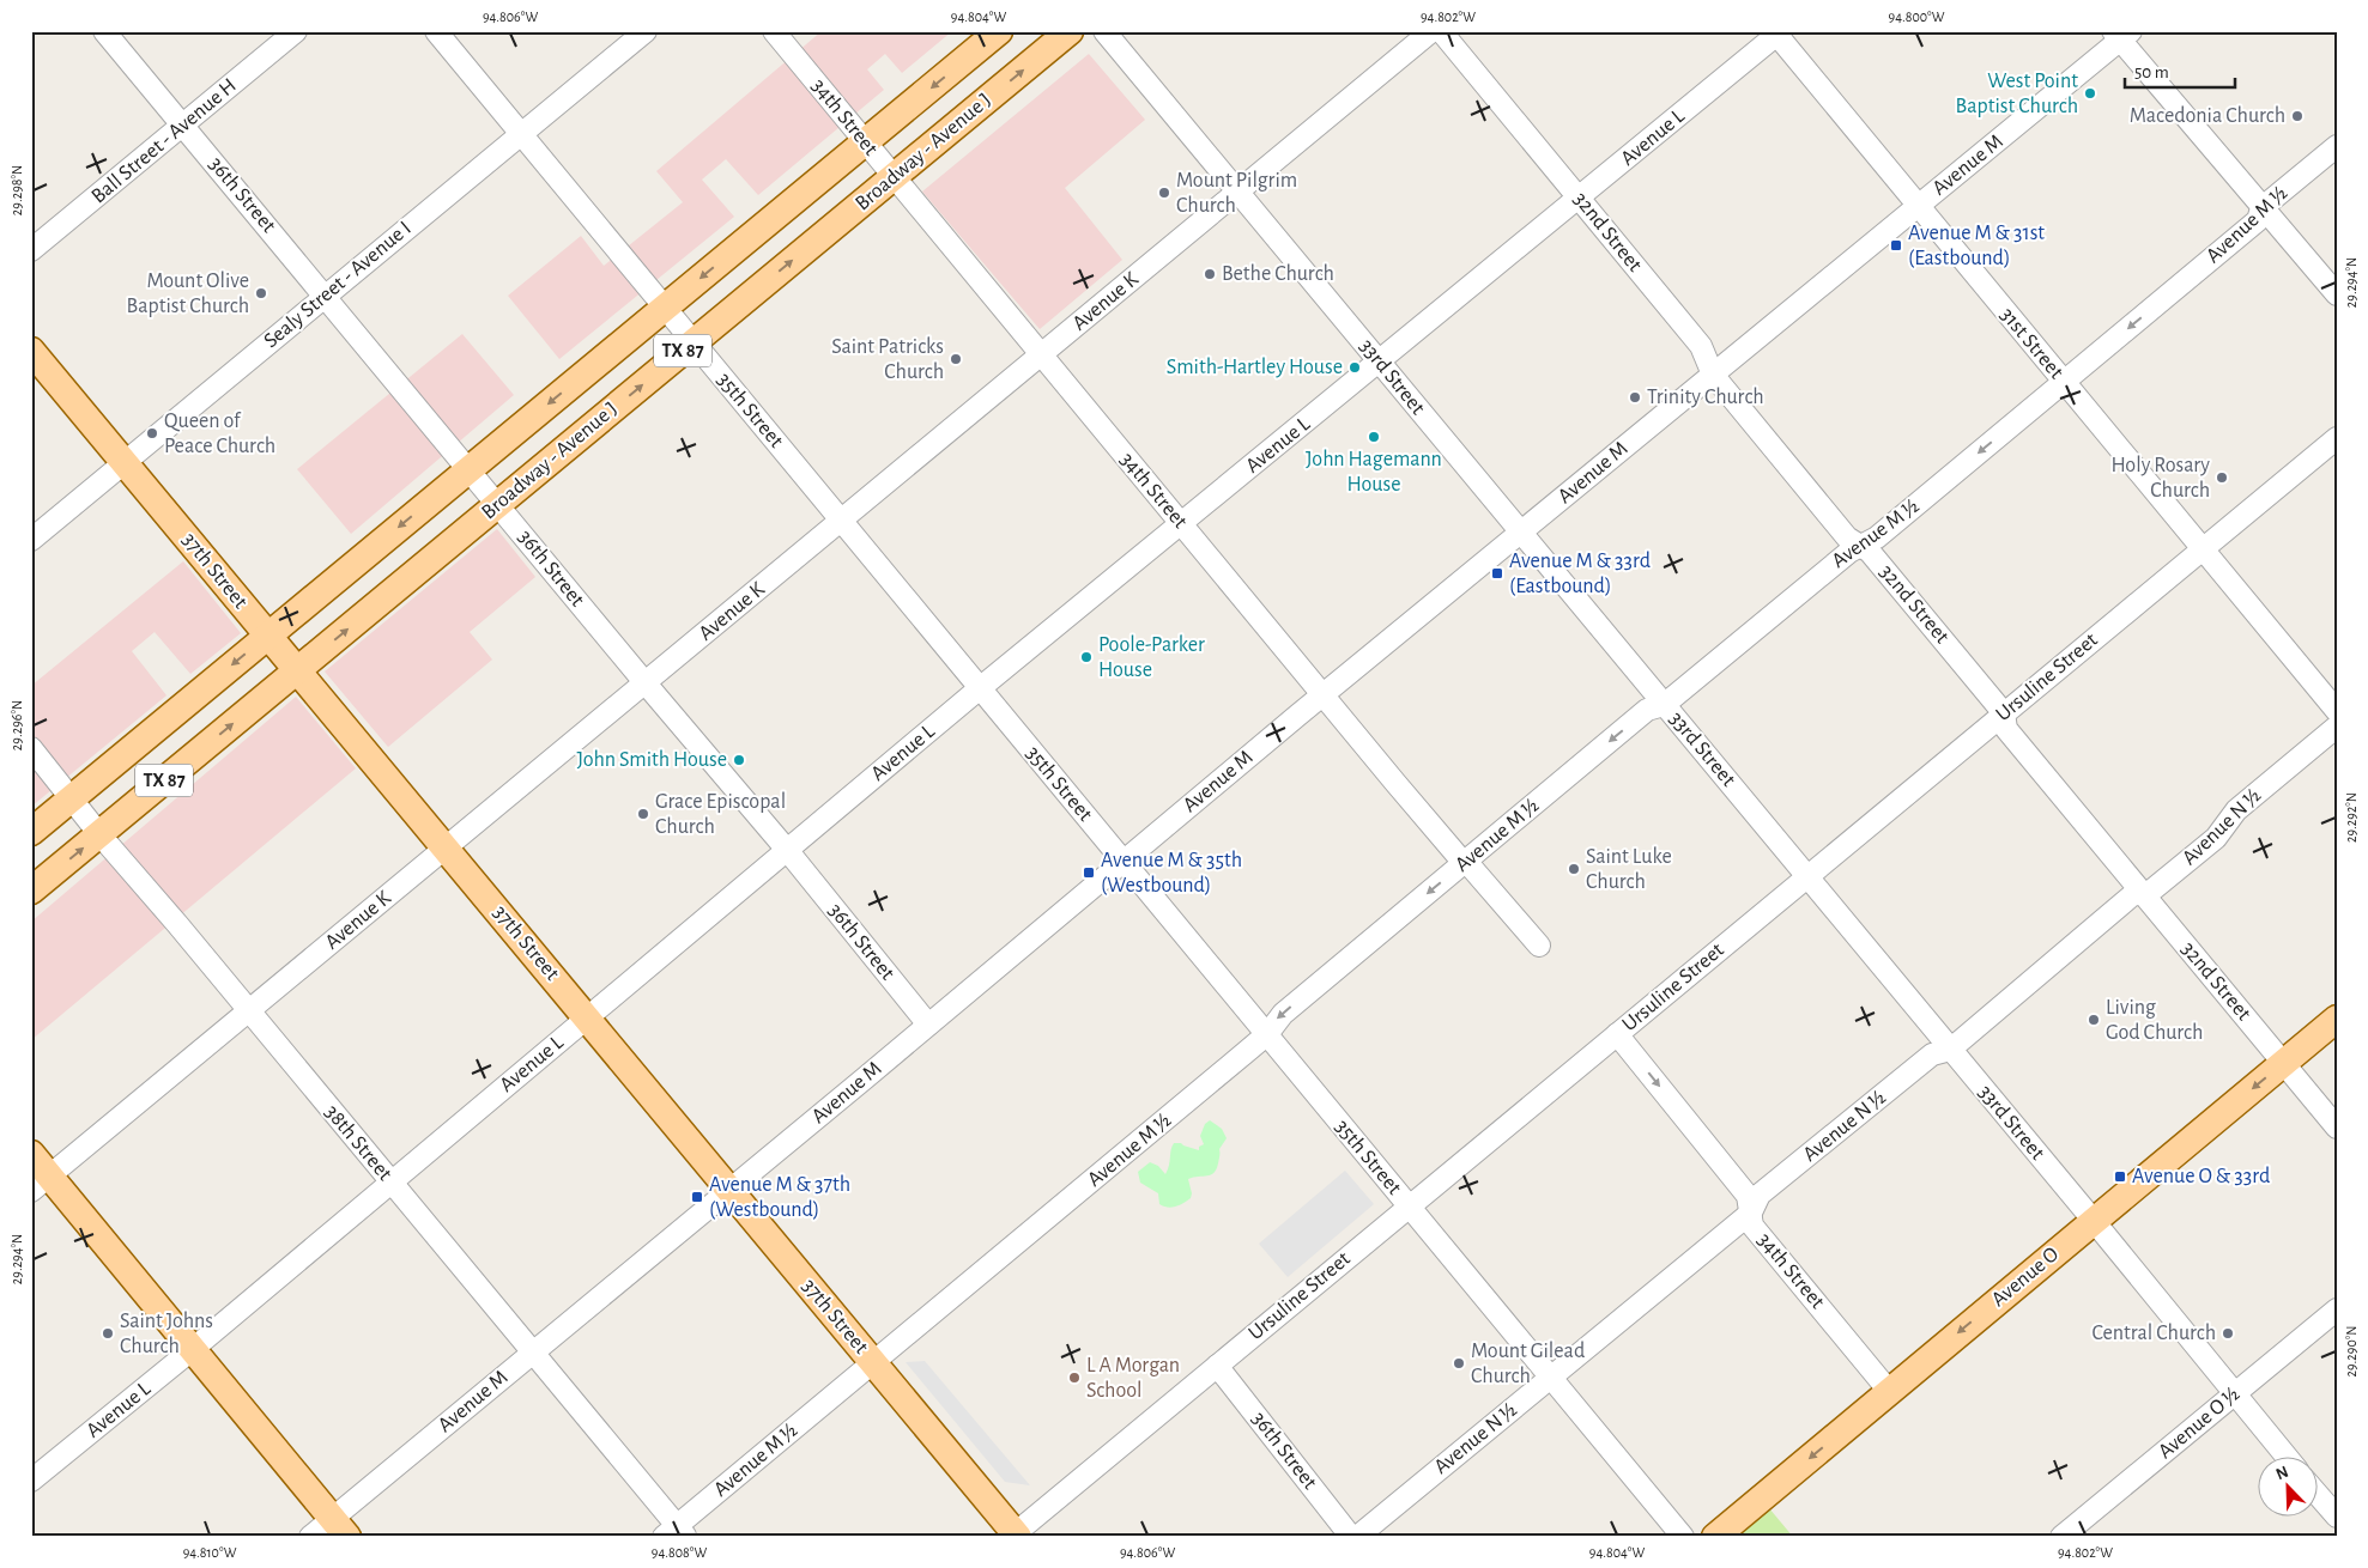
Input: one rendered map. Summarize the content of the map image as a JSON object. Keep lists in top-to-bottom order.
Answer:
{
  "streets": {
    "main road": [
      "Broadway - Avenue J",
      "TX 87",
      "37th Street",
      "Avenue O"
    ],
    "street": [
      "34th Street",
      "Avenue L",
      "Ball Street - Avenue H",
      "Avenue M",
      "36th Street",
      "Avenue M ½",
      "32nd Street",
      "Sealy Street - Avenue I",
      "Avenue K",
      "31st Street",
      "33rd Street",
      "35th Street",
      "Ursuline Street",
      "Avenue N ½",
      "38th Street",
      "Avenue O ½"
    ]
  },
  "crossings": [
    ["34th Street", "Avenue L"],
    ["34th Street", "Broadway - Avenue J"],
    ["34th Street", "Avenue M"],
    ["34th Street", "Avenue M ½"],
    ["34th Street", "Avenue K"],
    ["34th Street", "Ursuline Street"],
    ["34th Street", "Avenue N ½"],
    ["34th Street", "Avenue O"],
    ["Avenue L", "36th Street"],
    ["Avenue L", "32nd Street"],
    ["Avenue L", "31st Street"],
    ["Avenue L", "33rd Street"],
    ["Avenue L", "35th Street"],
    ["Avenue L", "37th Street"],
    ["Avenue L", "38th Street"],
    ["Ball Street - Avenue H", "36th Street"],
    ["Broadway - Avenue J", "36th Street"],
    ["Broadway - Avenue J", "35th Street"],
    ["Broadway - Avenue J", "37th Street"],
    ["Broadway - Avenue J", "38th Street"],
    ["Avenue M", "36th Street"],
    ["Avenue M", "32nd Street"],
    ["Avenue M", "31st Street"],
    ["Avenue M", "33rd Street"],
    ["Avenue M", "35th Street"],
    ["Avenue M", "37th Street"],
    ["Avenue M", "38th Street"],
    ["36th Street", "Sealy Street - Avenue I"],
    ["36th Street", "Avenue K"],
    ["36th Street", "Ursuline Street"],
    ["Avenue M ½", "32nd Street"],
    ["Avenue M ½", "31st Street"],
    ["Avenue M ½", "33rd Street"],
    ["Avenue M ½", "35th Street"],
    ["Avenue M ½", "37th Street"],
    ["Avenue M ½", "38th Street"],
    ["32nd Street", "Ursuline Street"],
    ["32nd Street", "Avenue N ½"],
    ["32nd Street", "Avenue O"],
    ["Sealy Street - Avenue I", "35th Street"],
    ["Sealy Street - Avenue I", "37th Street"],
    ["Avenue K", "33rd Street"],
    ["Avenue K", "35th Street"],
    ["Avenue K", "37th Street"],
    ["Avenue K", "38th Street"],
    ["31st Street", "Ursuline Street"],
    ["33rd Street", "Ursuline Street"],
    ["33rd Street", "Avenue N ½"],
    ["33rd Street", "Avenue O"],
    ["33rd Street", "Avenue O ½"],
    ["35th Street", "Ursuline Street"],
    ["35th Street", "Avenue N ½"],
    ["37th Street", "Ursuline Street"]
  ],
  "one_way": ["Avenue M ½", "Avenue O"],
  "places": {
    "other": [
      "West Point Baptist Church",
      "Macedonia Church",
      "Mount Pilgrim Church",
      "Bethe Church",
      "Mount Olive Baptist Church",
      "Saint Patricks Church",
      "Smith-Hartley House",
      "Trinity Church",
      "Queen of Peace Church",
      "John Hagemann House",
      "Holy Rosary Church",
      "Poole-Parker House",
      "John Smith House",
      "Grace Episcopal Church",
      "Saint Luke Church",
      "Living God Church",
      "Saint Johns Church",
      "Central Church",
      "Mount Gilead Church",
      "L A Morgan School"
    ],
    "transit": [
      "Avenue M & 31st (Eastbound)",
      "Avenue M & 33rd (Eastbound)",
      "Avenue M & 35th (Westbound)",
      "Avenue O & 33rd",
      "Avenue M & 37th (Westbound)"
    ]
  },
  "scale_bar": "50 m",
  "north": "top left",
  "coordinates": [
    "94.806°W",
    "94.804°W",
    "94.802°W",
    "94.800°W",
    "29.298°N",
    "29.294°N",
    "29.296°N",
    "29.292°N",
    "29.290°N",
    "94.810°W",
    "94.808°W"
  ]
}
